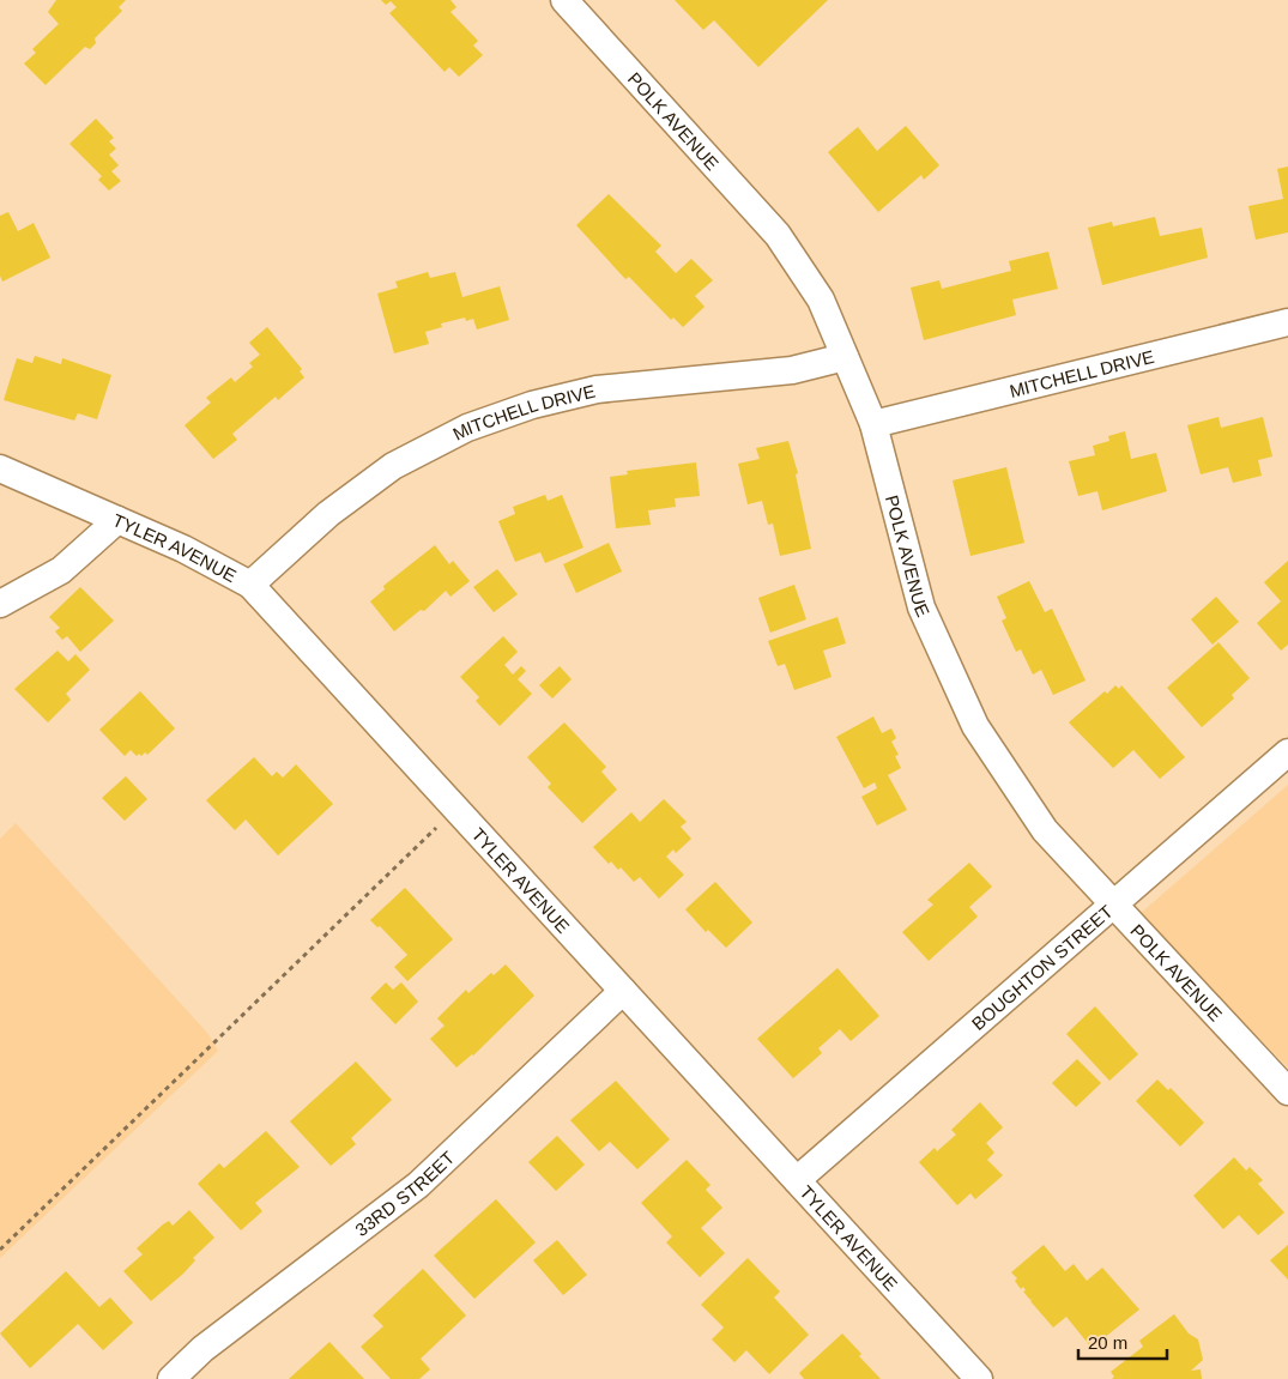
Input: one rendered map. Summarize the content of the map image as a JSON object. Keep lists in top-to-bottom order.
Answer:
{
  "streets": {
    "street": [
      "POLK AVENUE",
      "MITCHELL DRIVE",
      "TYLER AVENUE",
      "BOUGHTON STREET",
      "33RD STREET"
    ]
  },
  "crossings": [
    ["POLK AVENUE", "MITCHELL DRIVE"],
    ["POLK AVENUE", "BOUGHTON STREET"],
    ["MITCHELL DRIVE", "TYLER AVENUE"],
    ["TYLER AVENUE", "BOUGHTON STREET"],
    ["TYLER AVENUE", "33RD STREET"]
  ],
  "scale_bar": "20 m"
}
